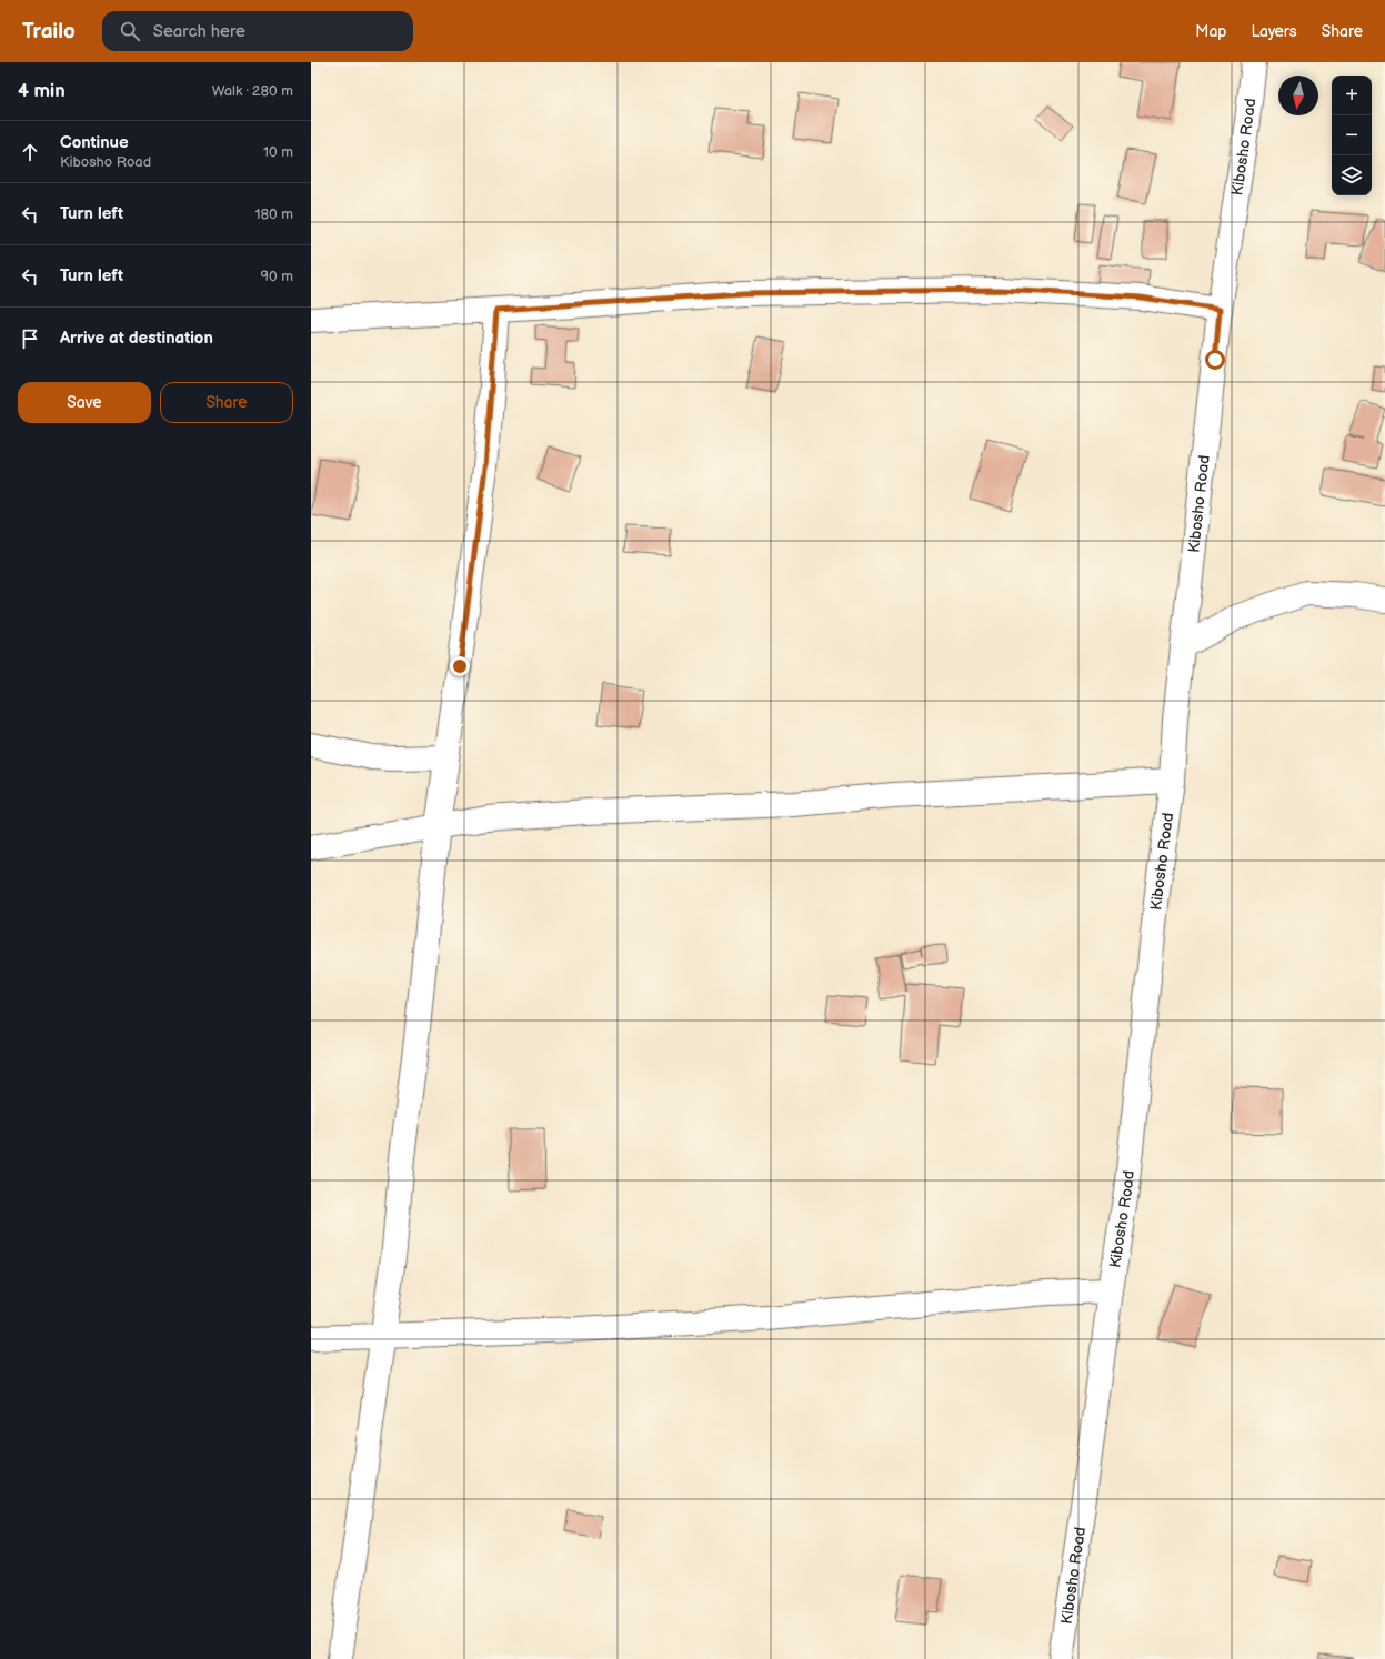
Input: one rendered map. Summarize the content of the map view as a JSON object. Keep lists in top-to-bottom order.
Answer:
{
  "streets": {
    "street": ["Kibosho Road"]
  },
  "north": "bottom",
  "page": {
    "header": "Trailo",
    "search": "Search here",
    "nav": ["Map", "Layers", "Share"],
    "heading": ["4 min", "Walk · 280 m"],
    "map_buttons": ["+", "−"],
    "list": [
      ["Continue", "Kibosho Road", "10 m"],
      ["Turn left", "180 m"],
      ["Turn left", "90 m"],
      "Arrive at destination"
    ],
    "buttons": ["Save", "Share"]
  }
}
